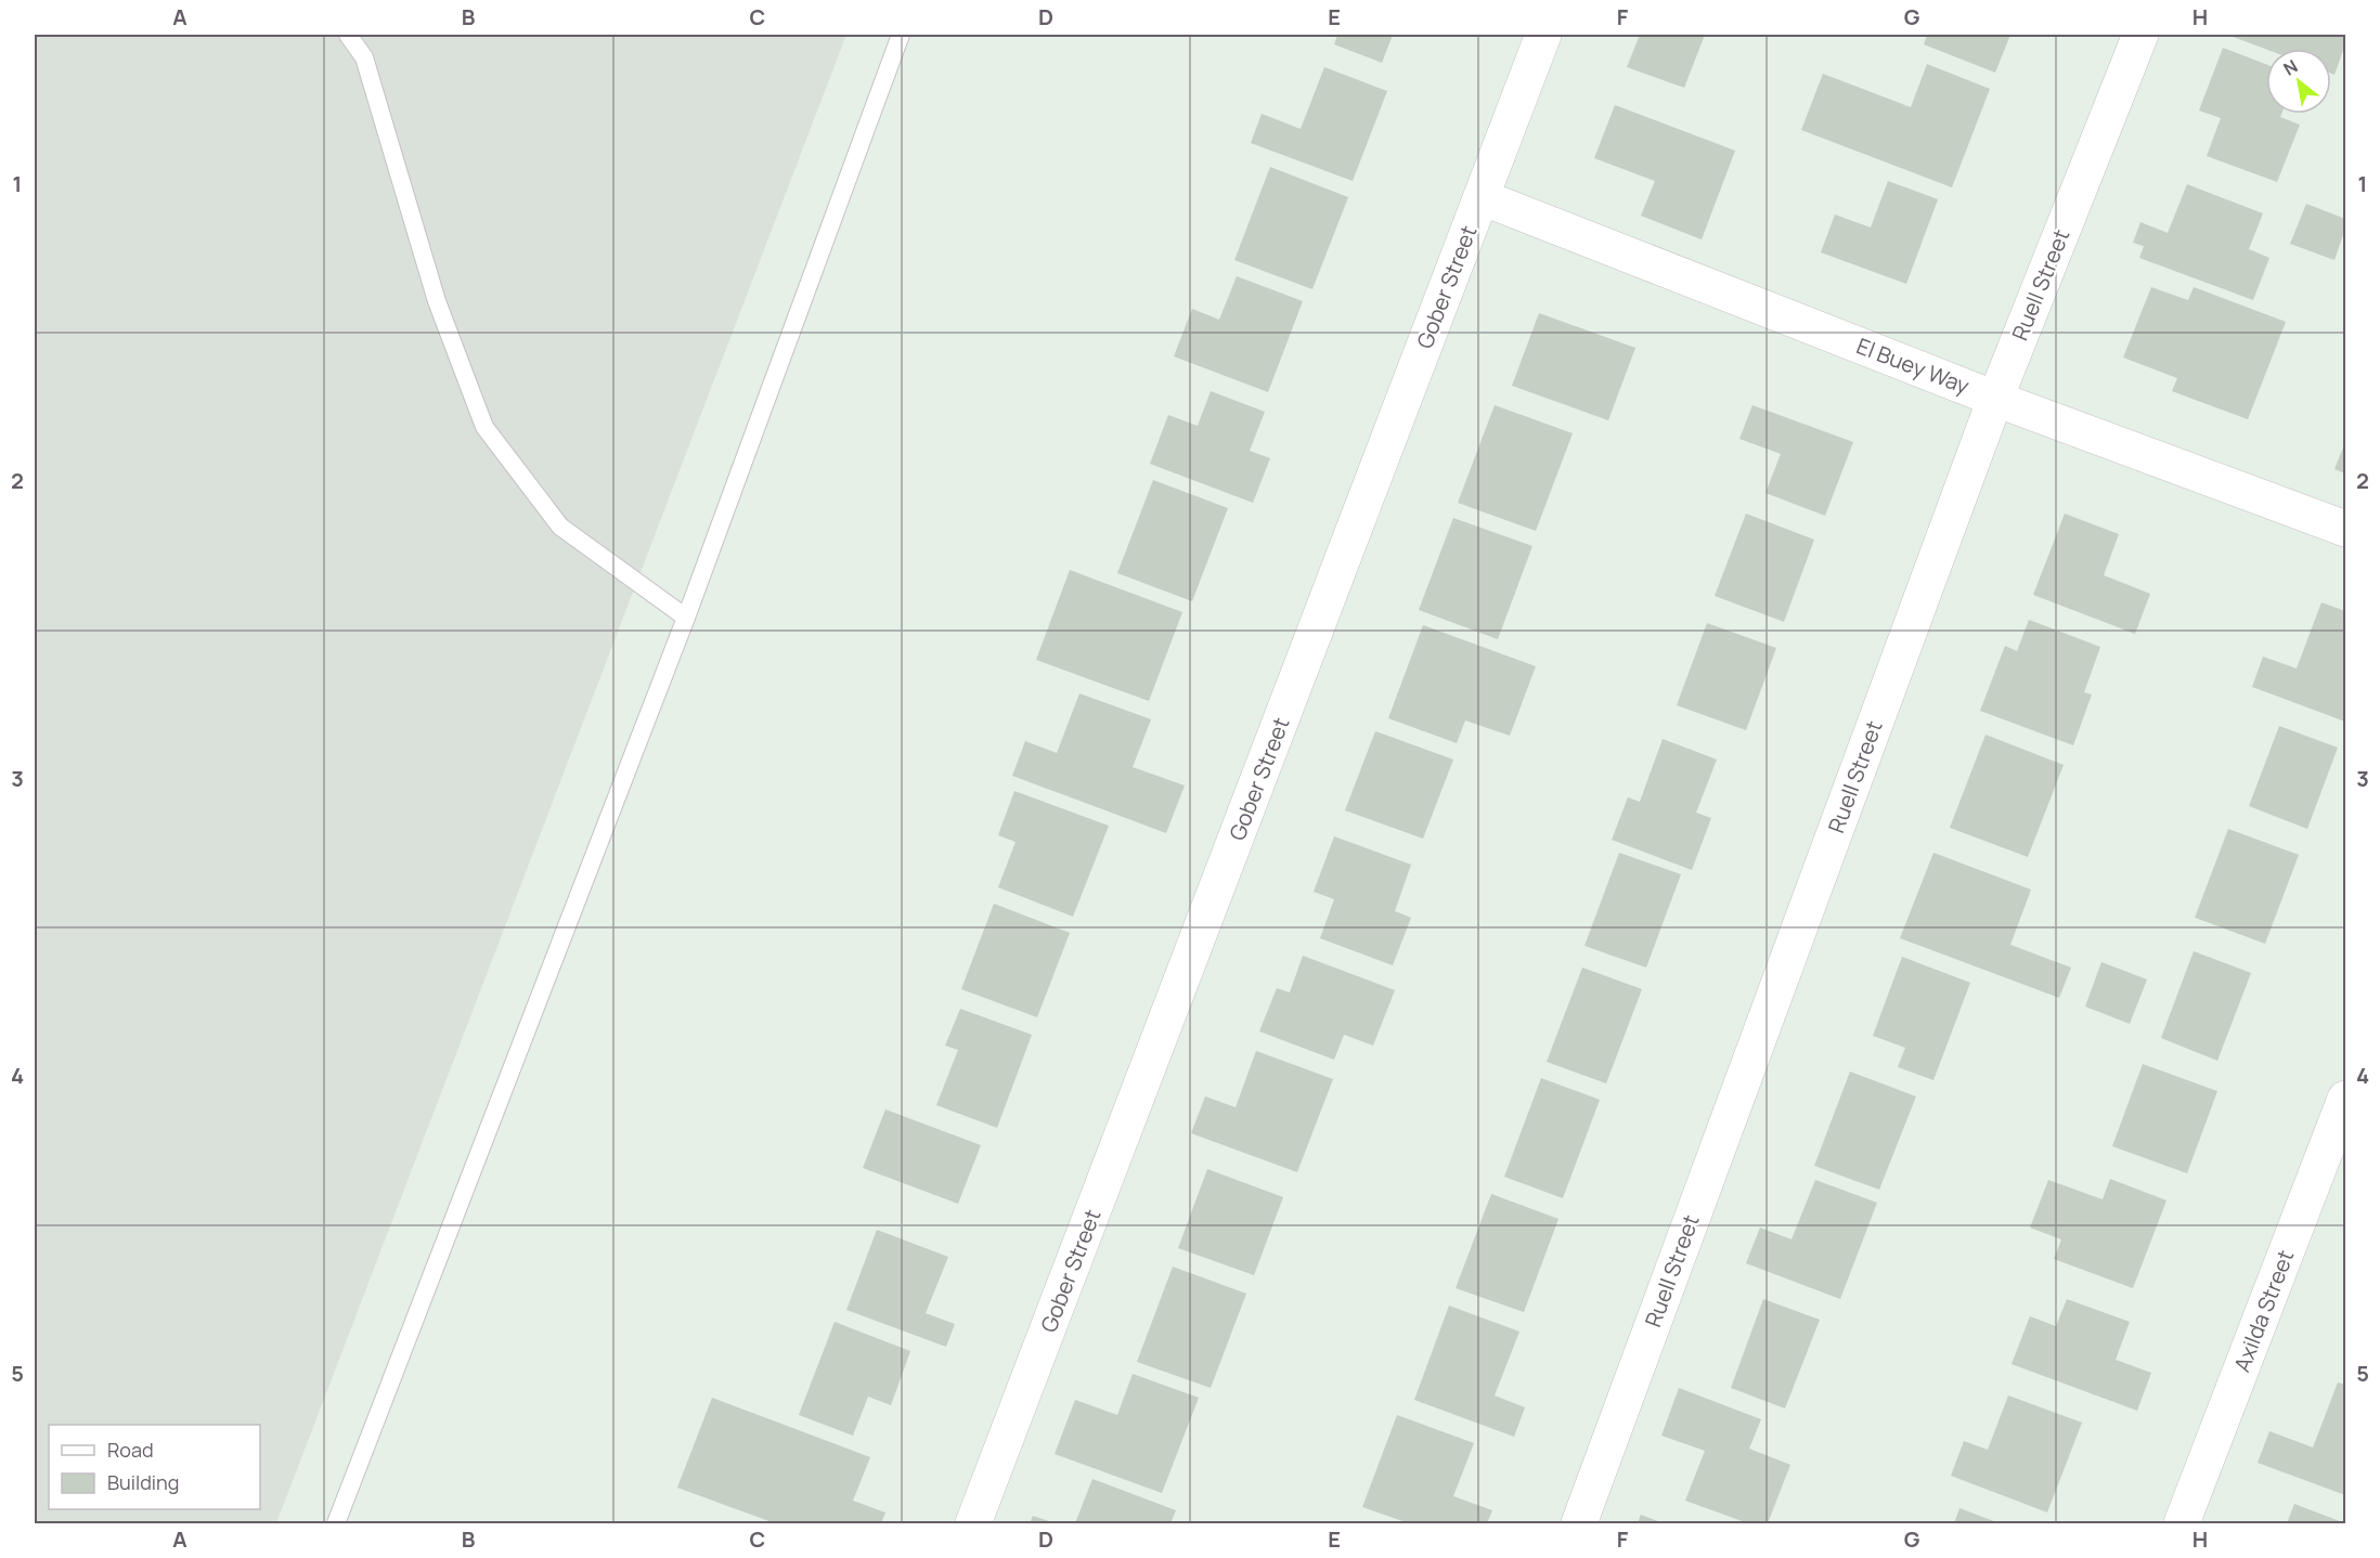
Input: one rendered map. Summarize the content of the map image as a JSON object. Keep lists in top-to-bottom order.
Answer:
{
  "streets": {
    "street": [
      "Ruell Street",
      "Gober Street",
      "El Buey Way",
      "Axilda Street"
    ]
  },
  "crossings": [
    ["Ruell Street", "El Buey Way"],
    ["Gober Street", "El Buey Way"]
  ],
  "legend": ["Road", "Building"],
  "north": "top left",
  "grid": {
    "columns": [
      "A",
      "B",
      "C",
      "D",
      "E",
      "F",
      "G",
      "H"
    ],
    "rows": [
      "1",
      "2",
      "3",
      "4",
      "5"
    ]
  }
}
